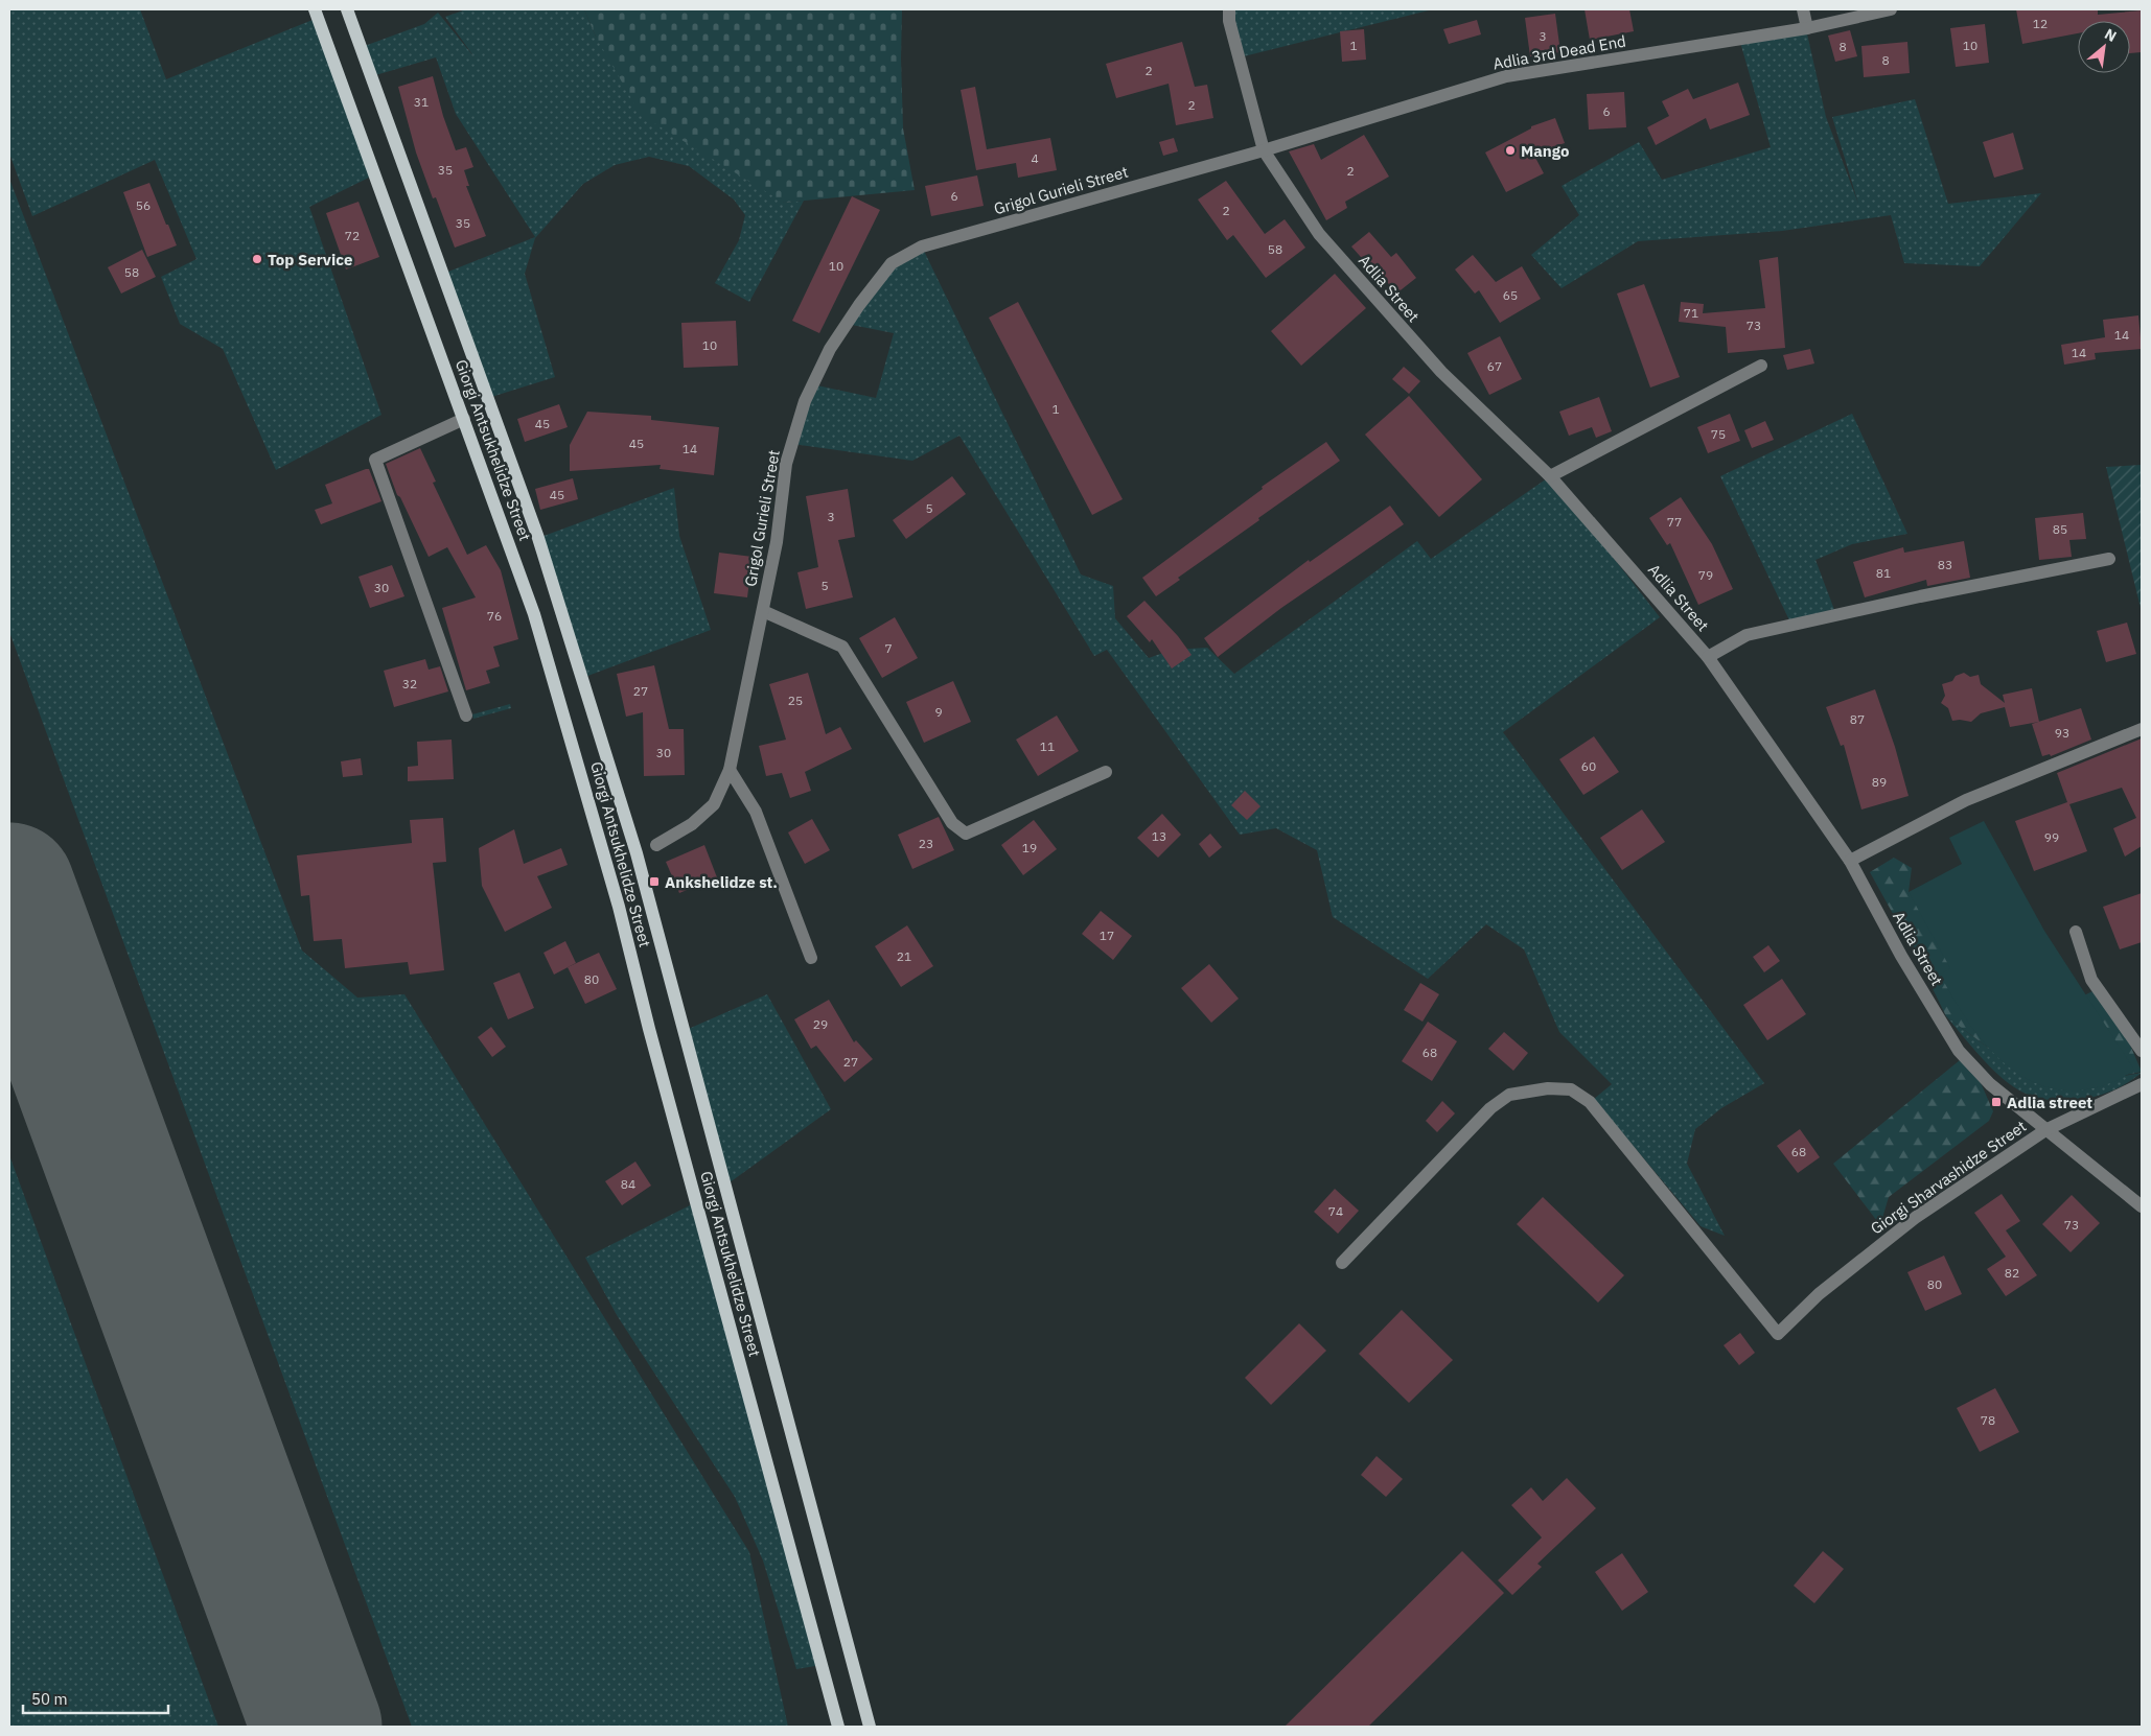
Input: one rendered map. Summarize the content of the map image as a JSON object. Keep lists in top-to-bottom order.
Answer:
{
  "streets": {
    "main road": ["Giorgi Antsukhelidze Street"],
    "street": [
      "Adlia 3rd Dead End",
      "Grigol Gurieli Street",
      "Adlia Street",
      "Giorgi Sharvashidze Street"
    ]
  },
  "crossings": [
    ["Adlia 3rd Dead End", "Grigol Gurieli Street"],
    ["Adlia 3rd Dead End", "Adlia Street"],
    ["Grigol Gurieli Street", "Adlia Street"],
    ["Adlia Street", "Giorgi Sharvashidze Street"]
  ],
  "places": {
    "other": ["Mango", "Top Service"],
    "transit": ["Ankshelidze st.", "Adlia street"]
  },
  "house_numbers": [
    "12",
    "3",
    "1",
    "10",
    "8",
    "8",
    "2",
    "31",
    "2",
    "6",
    "4",
    "35",
    "2",
    "6",
    "56",
    "2",
    "35",
    "72",
    "58",
    "10",
    "58",
    "65",
    "71",
    "73",
    "14",
    "10",
    "14",
    "67",
    "1",
    "45",
    "75",
    "45",
    "14",
    "45",
    "5",
    "3",
    "77",
    "85",
    "83",
    "81",
    "79",
    "5",
    "30",
    "76",
    "7",
    "32",
    "27",
    "25",
    "9",
    "87",
    "93",
    "11",
    "30",
    "60",
    "89",
    "13",
    "99",
    "23",
    "19",
    "17",
    "21",
    "80",
    "29",
    "68",
    "27",
    "68",
    "84",
    "74",
    "73",
    "82",
    "80",
    "78"
  ],
  "scale_bar": "50 m",
  "north": "top right"
}
